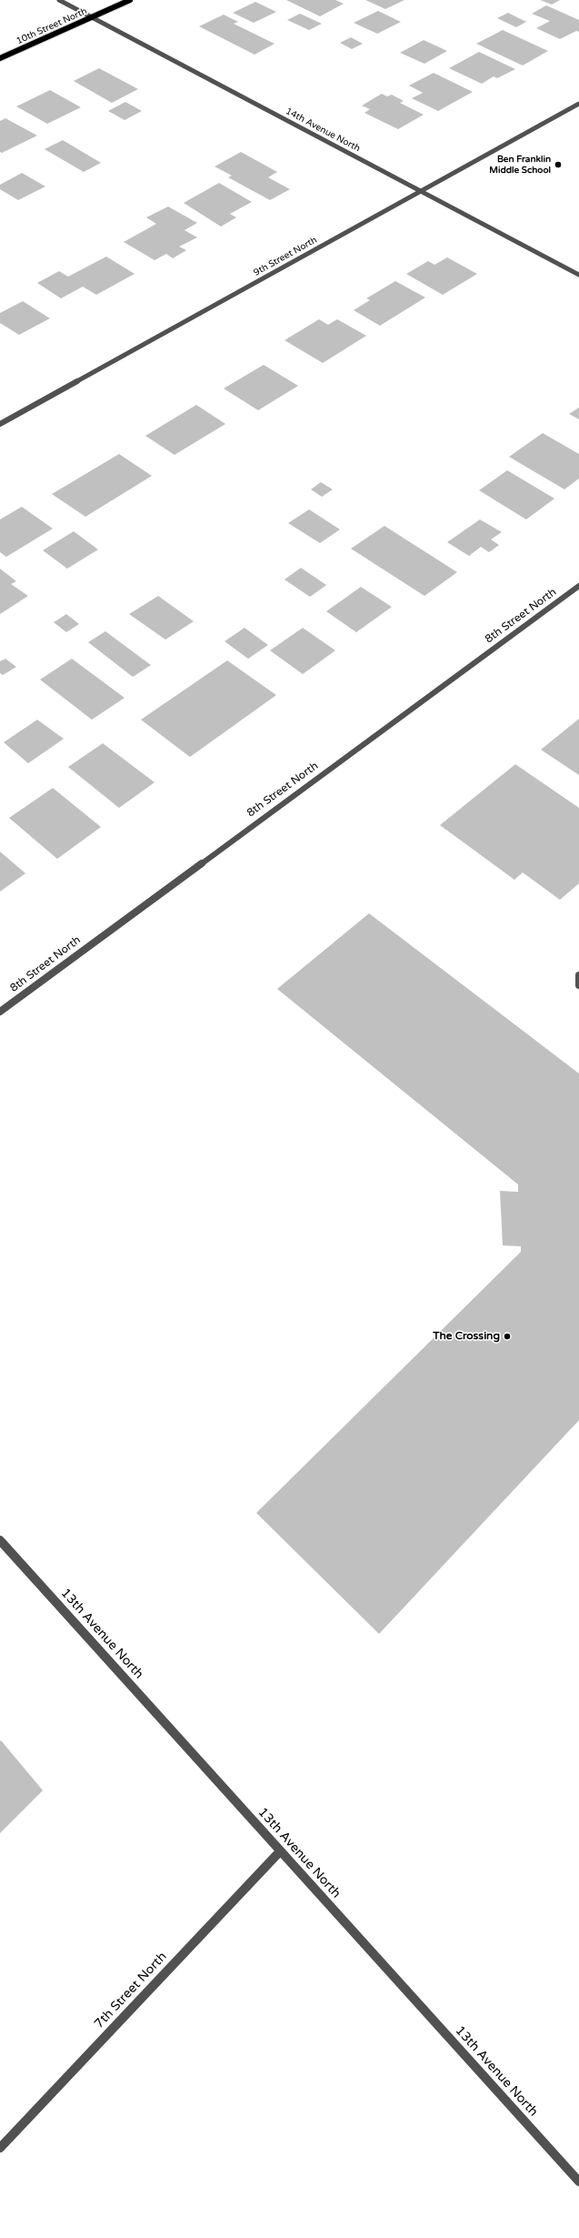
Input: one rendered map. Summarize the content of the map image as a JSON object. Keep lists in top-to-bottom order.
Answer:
{
  "streets": {
    "main road": ["10th Street North"],
    "street": [
      "14th Avenue North",
      "9th Street North",
      "8th Street North",
      "13th Avenue North",
      "7th Street North"
    ]
  },
  "crossings": [
    ["10th Street North", "14th Avenue North"],
    ["14th Avenue North", "9th Street North"],
    ["13th Avenue North", "7th Street North"]
  ],
  "places": ["Ben Franklin Middle School", "The Crossing"]
}
